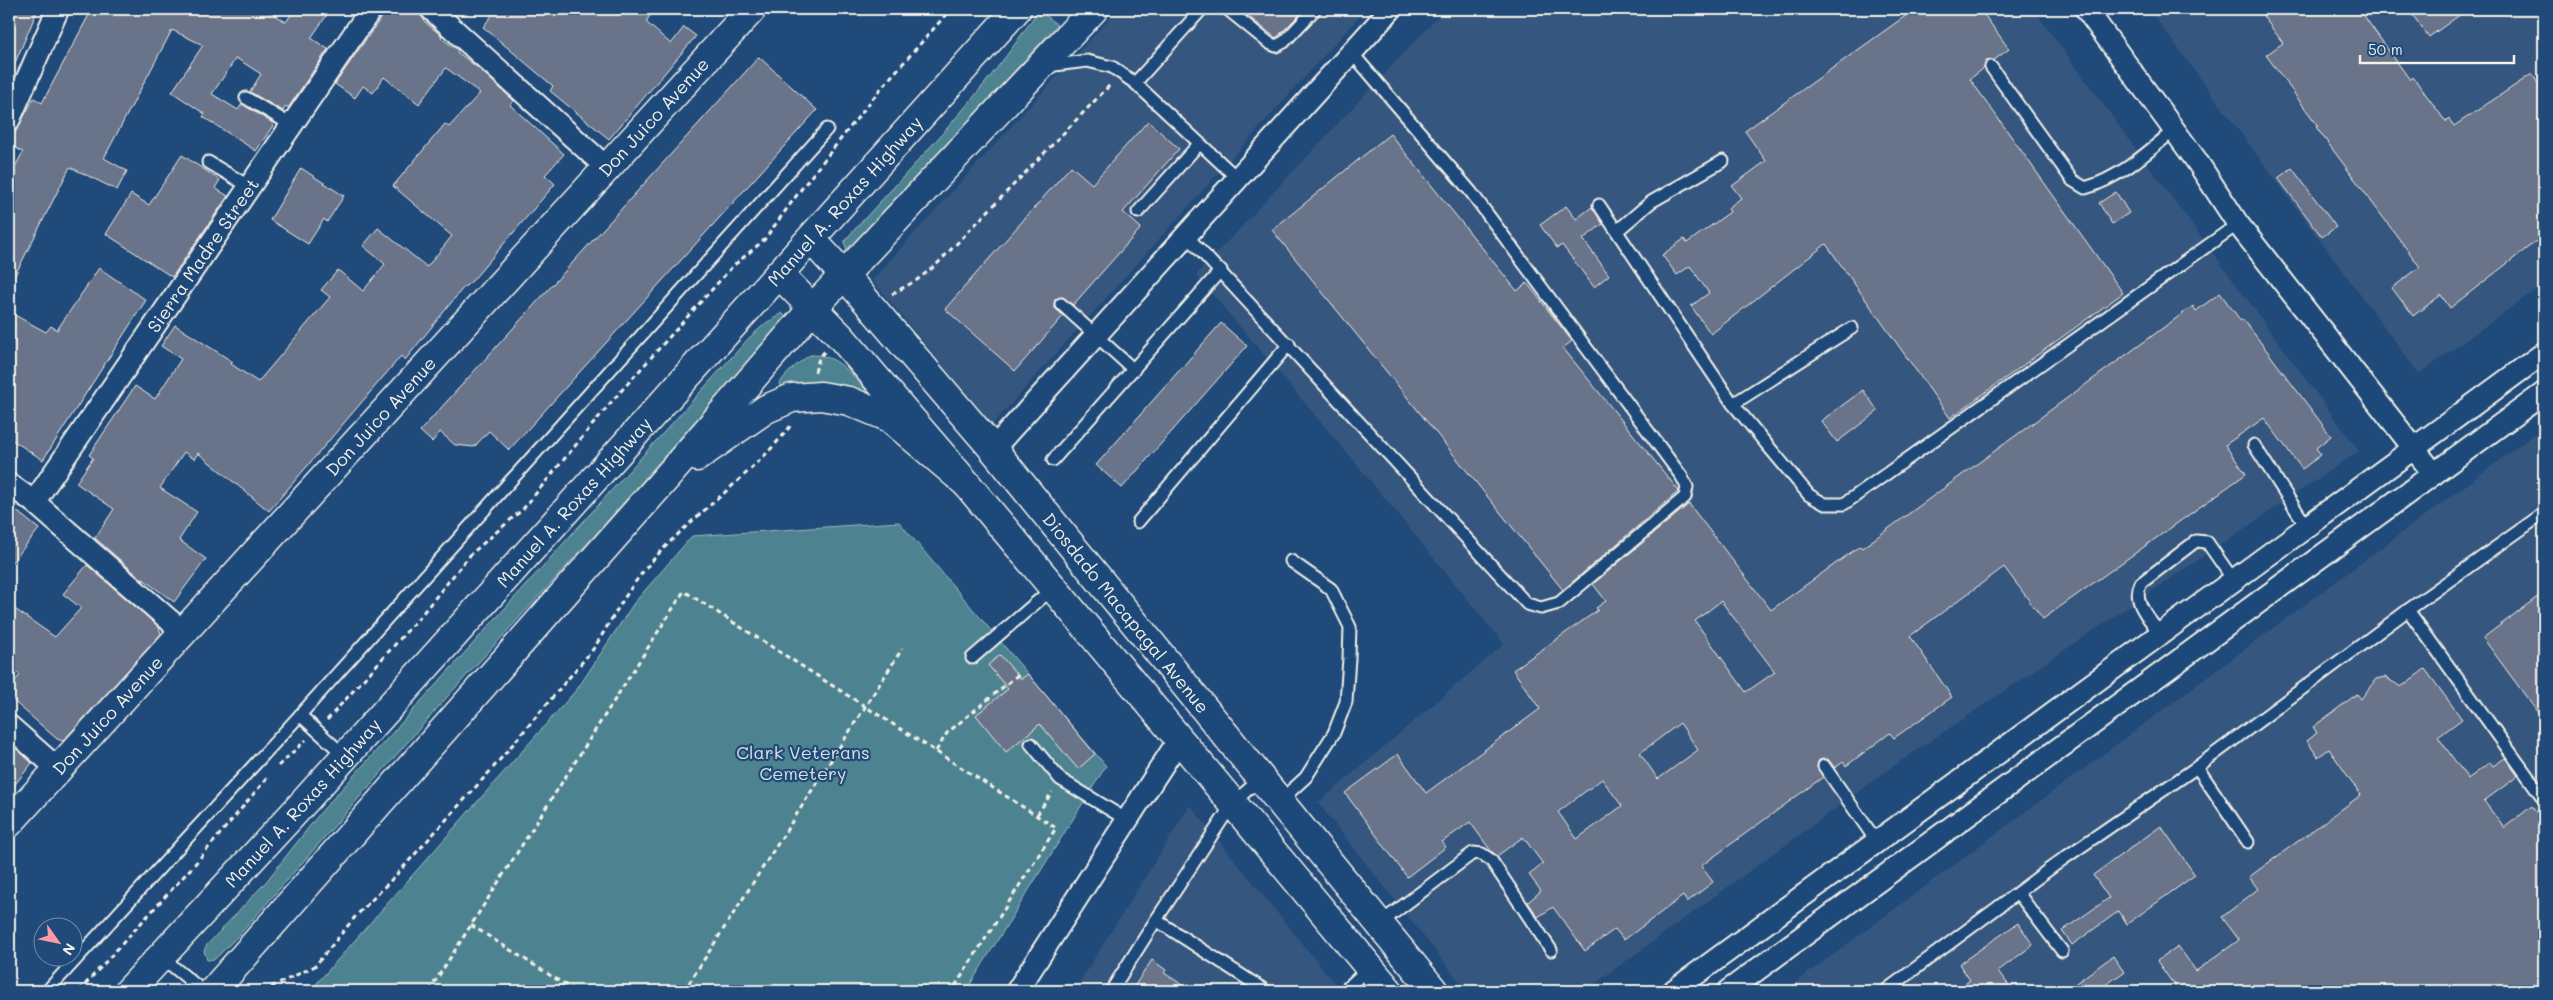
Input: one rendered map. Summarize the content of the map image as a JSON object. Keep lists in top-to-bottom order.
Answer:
{
  "streets": {
    "main road": ["Don Juico Avenue", "Manuel A. Roxas Highway", "Diosdado Macapagal Avenue"],
    "street": ["Sierra Madre Street"]
  },
  "crossings": [
    ["Manuel A. Roxas Highway", "Diosdado Macapagal Avenue"]
  ],
  "parks": ["Clark Veterans Cemetery"],
  "scale_bar": "50 m",
  "north": "bottom right"
}
